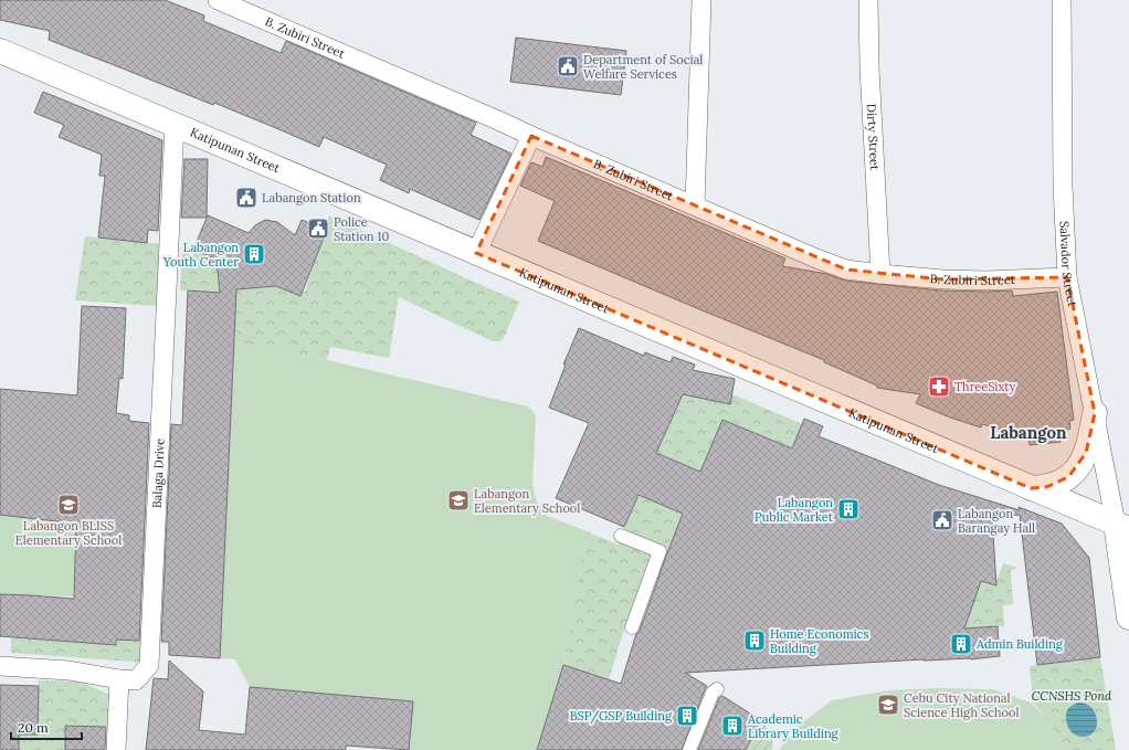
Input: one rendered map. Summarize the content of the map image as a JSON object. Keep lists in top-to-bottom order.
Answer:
{
  "streets": {
    "main road": ["Katipunan Street"],
    "street": [
      "B. Zubiri Street",
      "Dirty Street",
      "Salvador Street",
      "Balaga Drive"
    ]
  },
  "crossings": [
    ["B. Zubiri Street", "Dirty Street"],
    ["B. Zubiri Street", "Salvador Street"],
    ["Katipunan Street", "Salvador Street"],
    ["Katipunan Street", "Balaga Drive"]
  ],
  "districts": ["Labangon"],
  "parks": ["CCNSHS Pond"],
  "places": {
    "public building": [
      "Department of Social Welfare Services",
      "Labangon Station",
      "Police Station 10",
      "Labangon Barangay Hall"
    ],
    "building": [
      "Labangon Youth Center",
      "Labangon Public Market",
      "Home Economics Building",
      "Admin Building",
      "BSP/GSP Building",
      "Academic Library Building"
    ],
    "pharmacy": ["ThreeSixty"],
    "school or university": ["Labangon Elementary School", "Labangon BLISS Elementary School", "Cebu City National Science High School"]
  },
  "scale_bar": "20 m"
}
